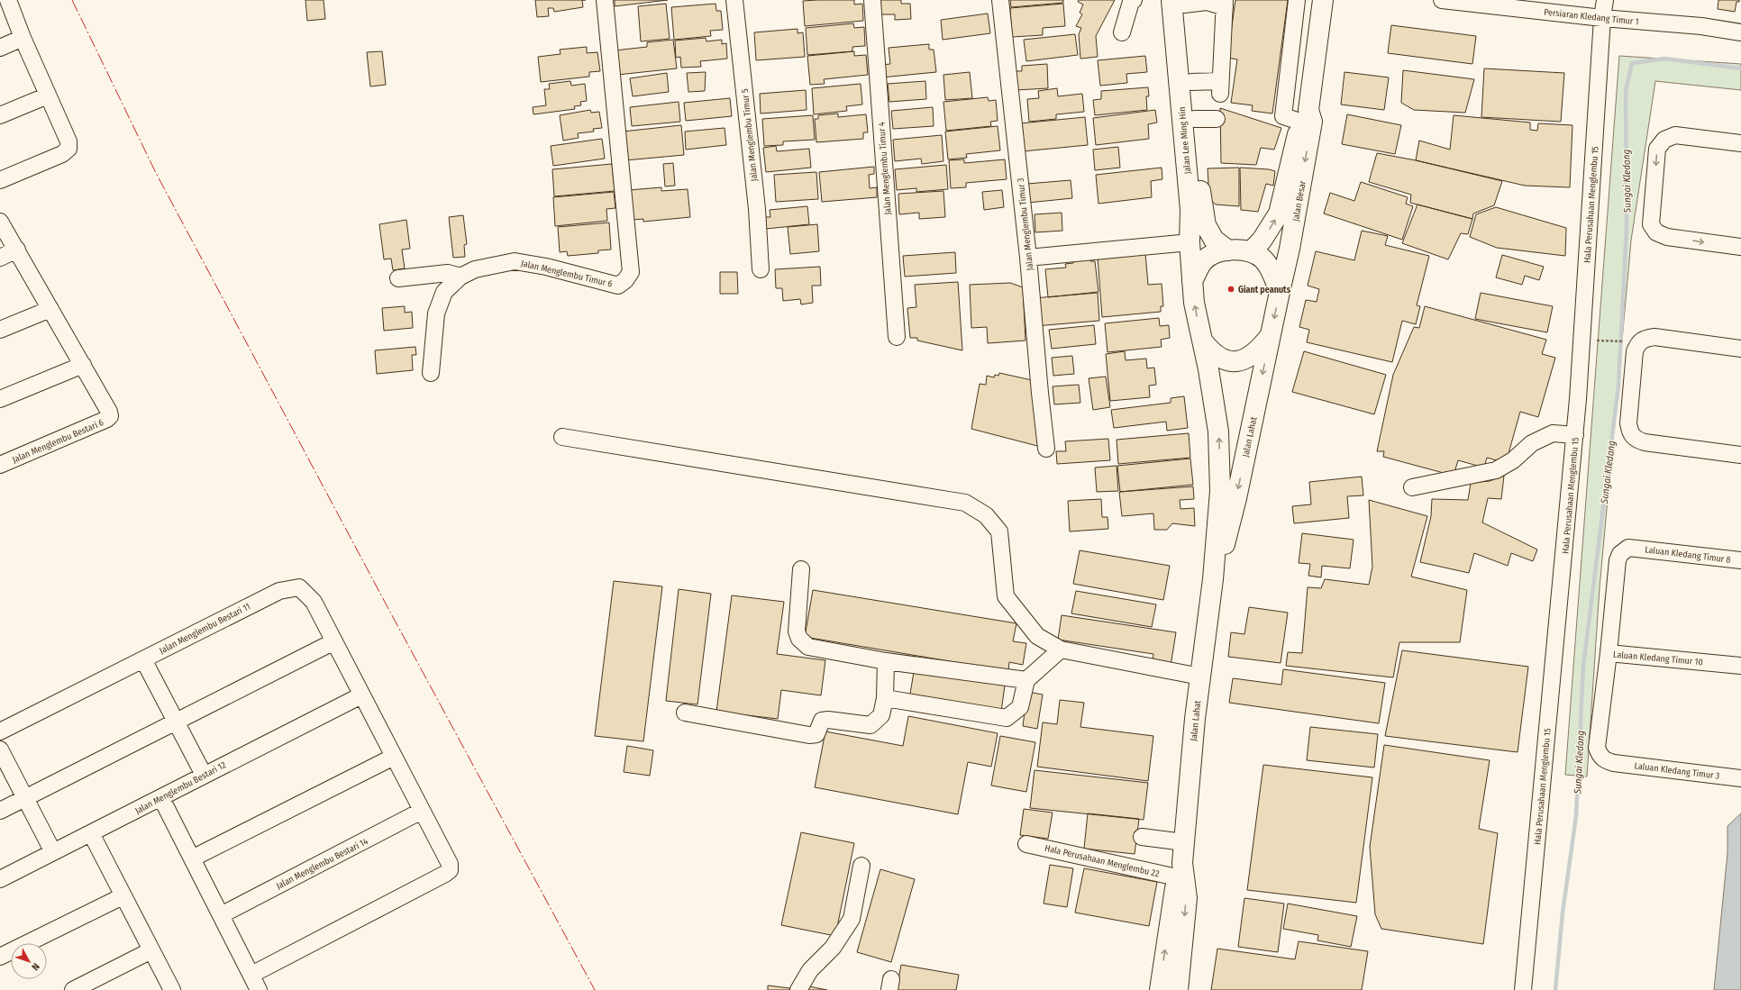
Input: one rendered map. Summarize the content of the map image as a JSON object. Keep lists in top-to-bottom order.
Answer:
{
  "streets": {
    "main road": ["Jalan Lee Ming Hin", "Jalan Besar", "Jalan Lahat"],
    "street": [
      "Persiaran Kledang Timur 1",
      "Jalan Menglembu Timur 5",
      "Jalan Menglembu Timur 4",
      "Hala Perusahaan Menglembu 15",
      "Jalan Menglembu Timur 3",
      "Jalan Menglembu Timur 6",
      "Jalan Menglembu Bestari 6",
      "Laluan Kledang Timur 8",
      "Jalan Menglembu Bestari 11",
      "Laluan Kledang Timur 10",
      "Laluan Kledang Timur 3",
      "Jalan Menglembu Bestari 12",
      "Hala Perusahaan Menglembu 22",
      "Jalan Menglembu Bestari 14"
    ]
  },
  "crossings": [
    ["Persiaran Kledang Timur 1", "Hala Perusahaan Menglembu 15"],
    ["Jalan Lee Ming Hin", "Jalan Besar"],
    ["Jalan Lee Ming Hin", "Jalan Lahat"],
    ["Jalan Besar", "Jalan Lahat"],
    ["Jalan Lahat", "Hala Perusahaan Menglembu 22"],
    ["Laluan Kledang Timur 8", "Laluan Kledang Timur 10"],
    ["Jalan Menglembu Bestari 11", "Jalan Menglembu Bestari 12"],
    ["Jalan Menglembu Bestari 11", "Jalan Menglembu Bestari 14"],
    ["Laluan Kledang Timur 10", "Laluan Kledang Timur 3"]
  ],
  "water": ["Sungai Kledang"],
  "places": ["Giant peanuts"],
  "north": "bottom right"
}
